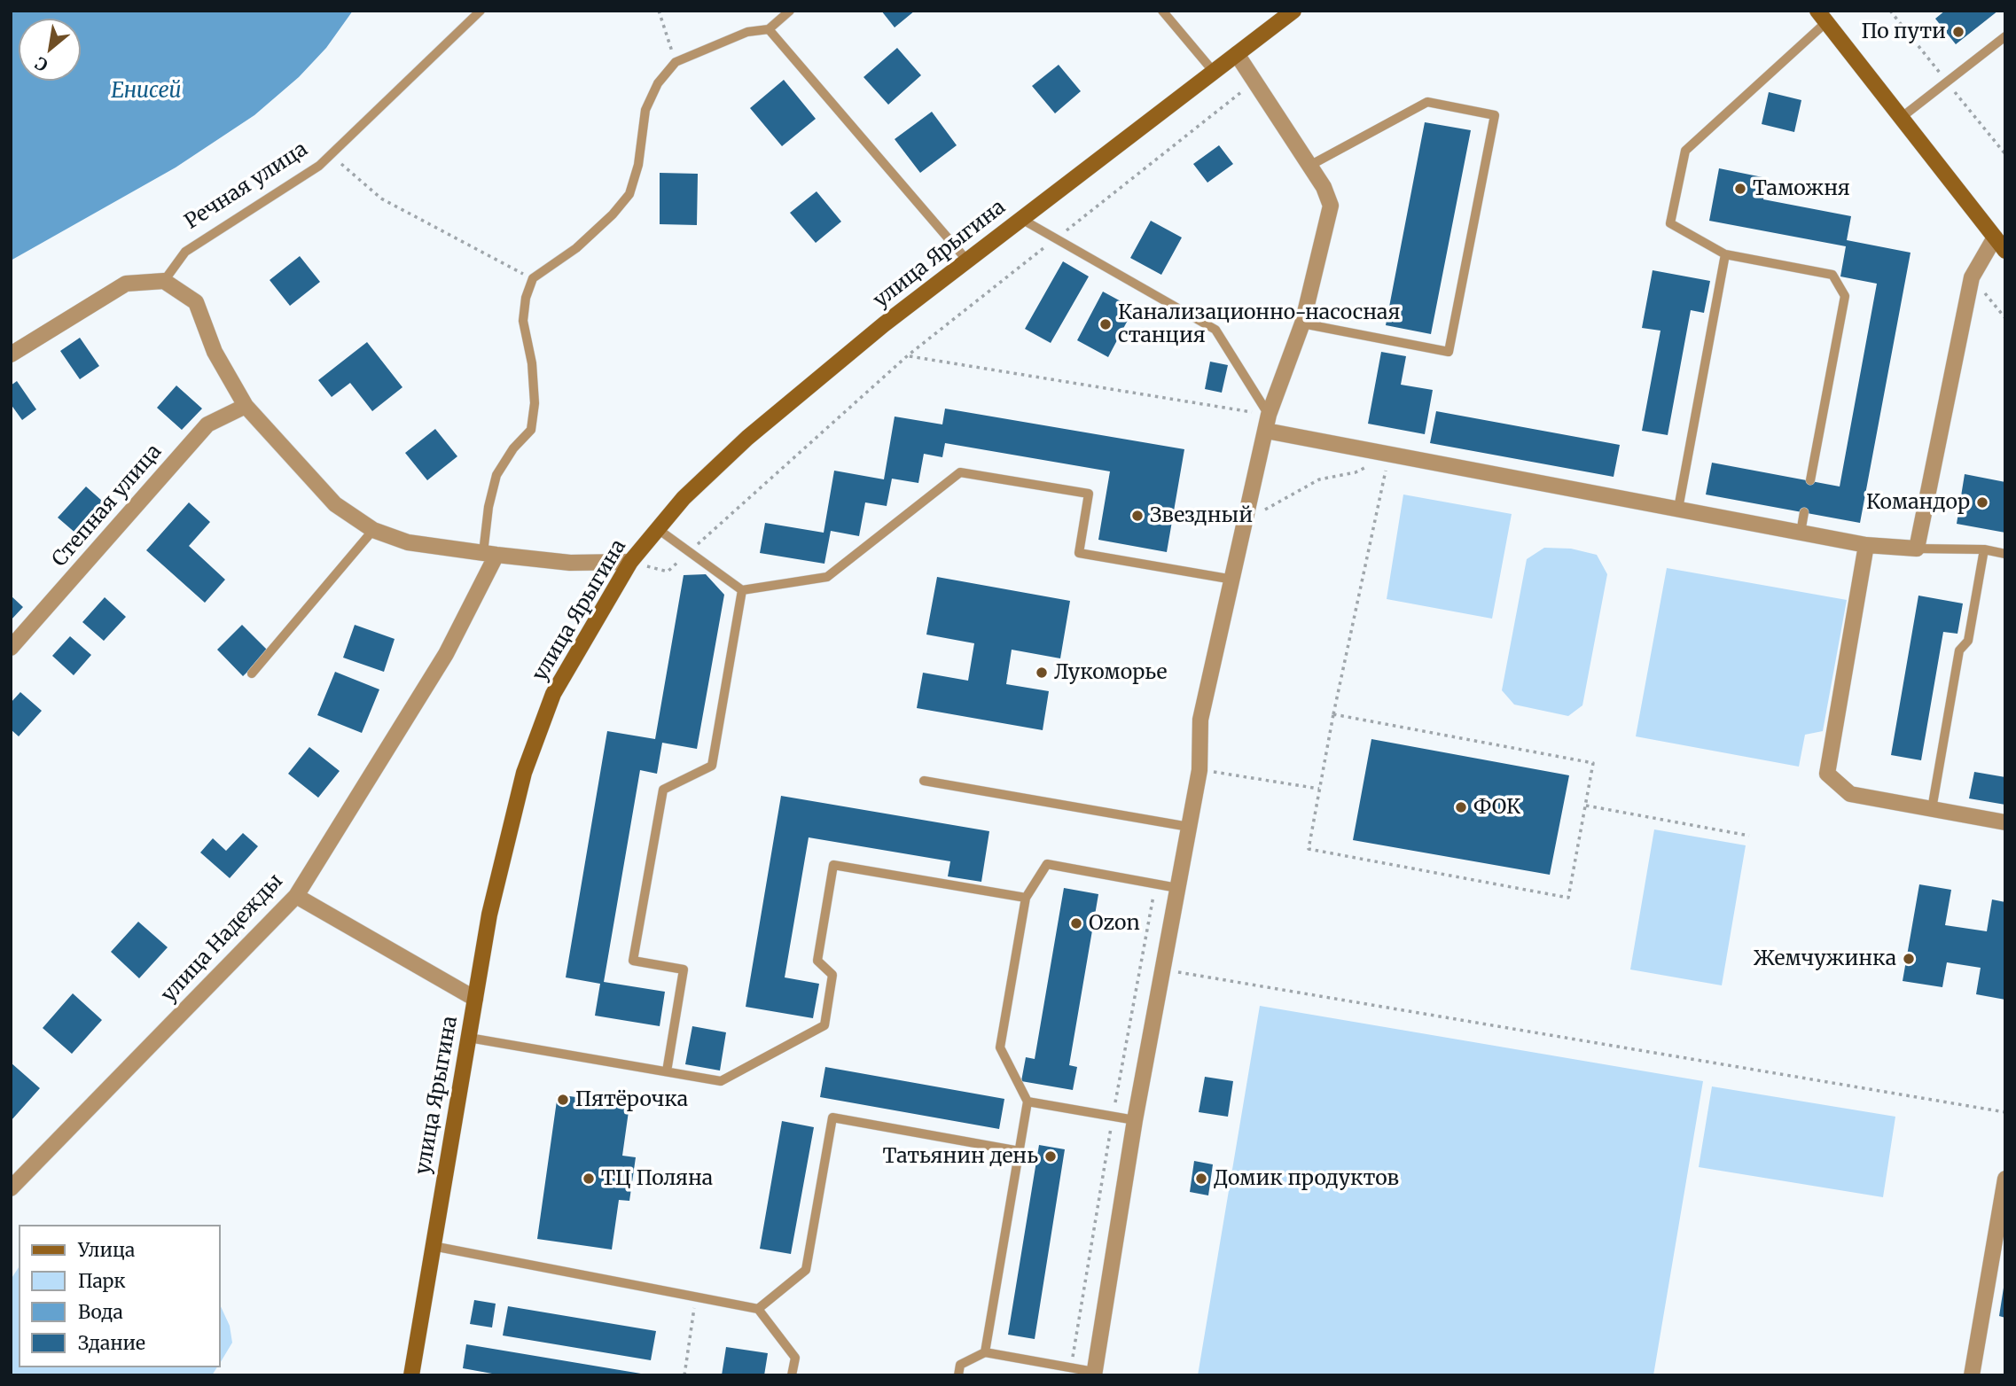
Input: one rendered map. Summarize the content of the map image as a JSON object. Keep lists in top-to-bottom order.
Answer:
{
  "streets": {
    "street": ["улица Ярыгина", "Степная улица", "улица Надежды"],
    "lane": ["Речная улица"]
  },
  "water": ["Енисей"],
  "places": [
    "По пути",
    "Таможня",
    "Канализационно-насосная станция",
    "Командор",
    "Звездный",
    "Лукоморье",
    "ФОК",
    "Ozon",
    "Жемчужинка",
    "Пятёрочка",
    "Татьянин день",
    "ТЦ Поляна",
    "Домик продуктов"
  ],
  "legend": [
    "Улица",
    "Парк",
    "Вода",
    "Здание"
  ],
  "north": "bottom left"
}
